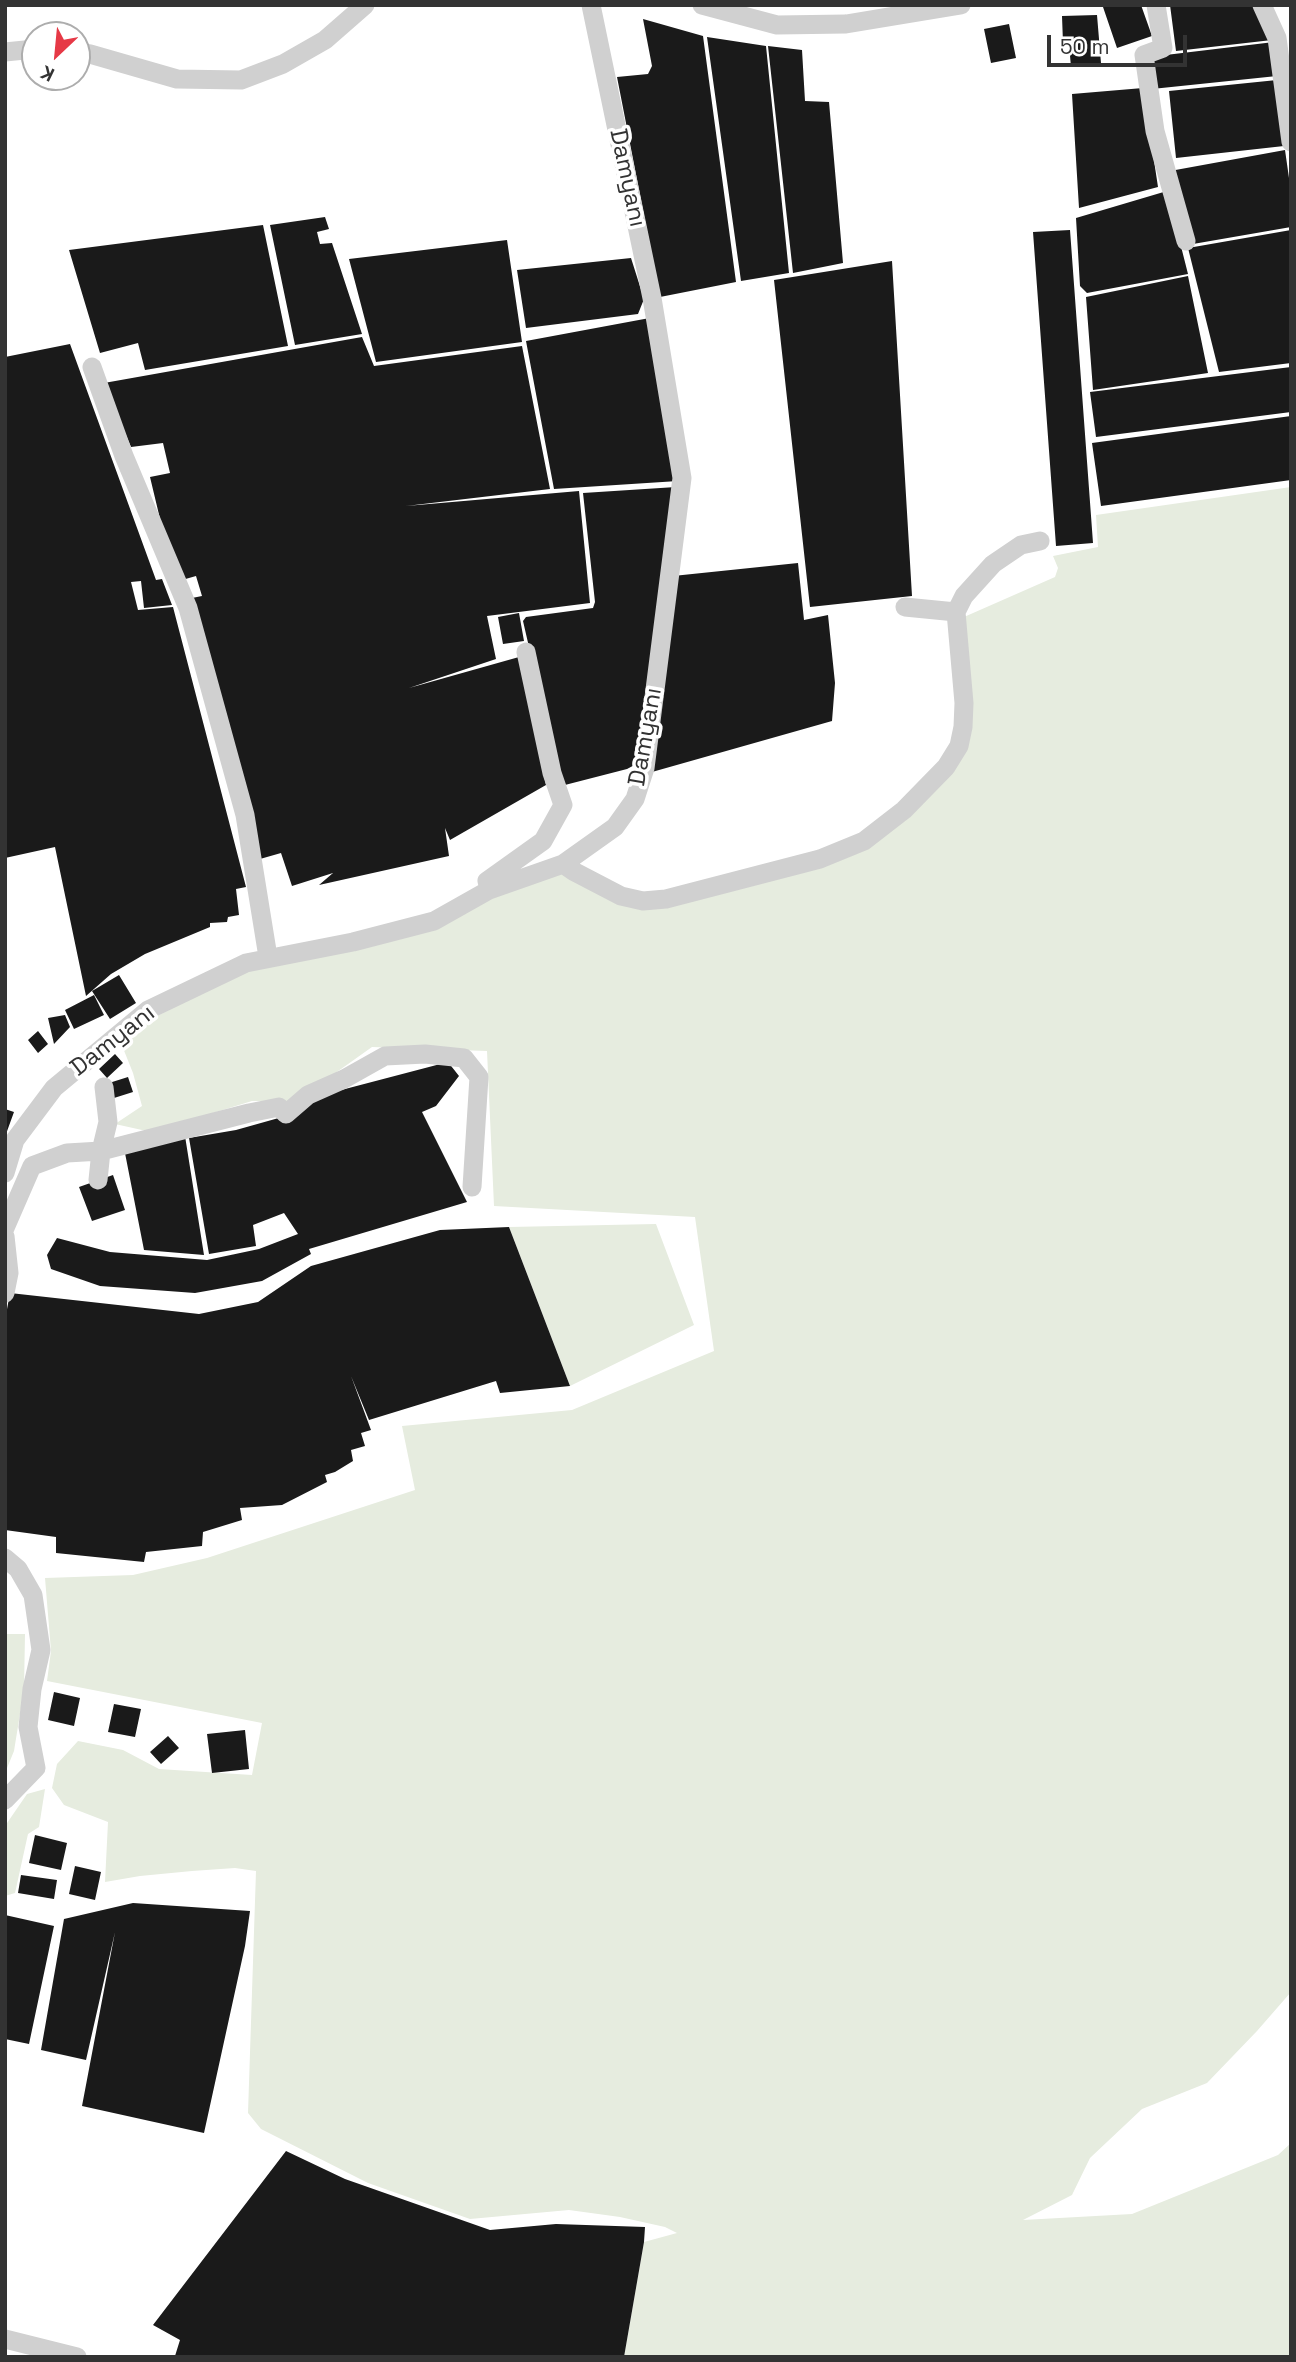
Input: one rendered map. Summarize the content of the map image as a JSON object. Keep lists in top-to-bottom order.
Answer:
{
  "streets": {
    "street": ["Damyanı"]
  },
  "scale_bar": "50 m",
  "north": "bottom left"
}
